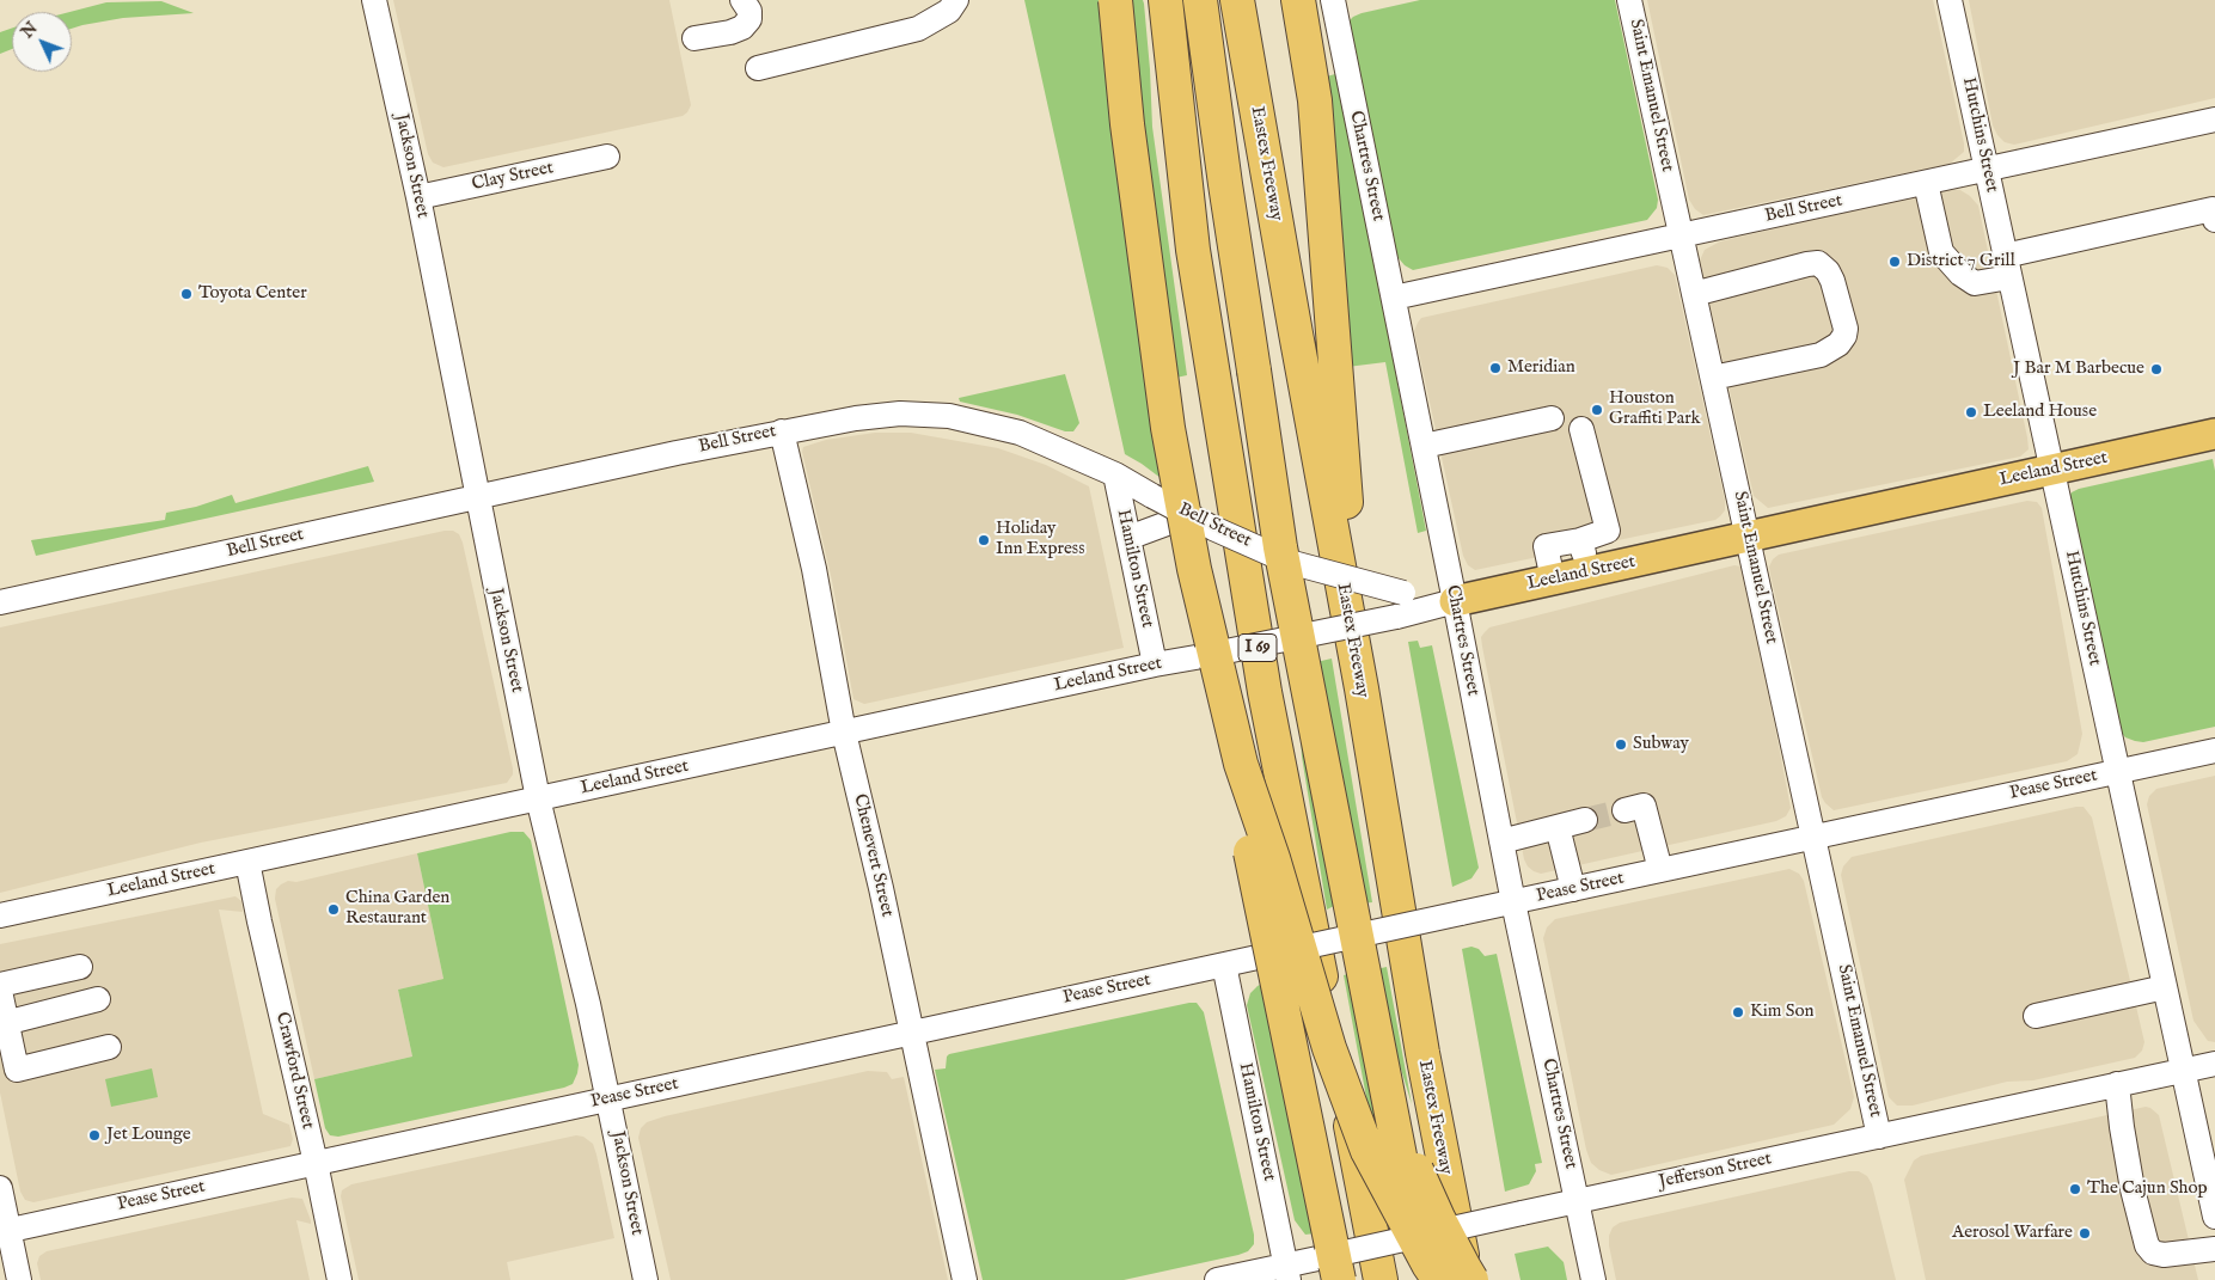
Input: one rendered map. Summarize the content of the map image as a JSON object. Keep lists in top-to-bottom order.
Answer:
{
  "streets": {
    "highway": ["Eastex Freeway", "I 69"],
    "main road": ["Leeland Street"],
    "street": [
      "Saint Emanuel Street",
      "Hutchins Street",
      "Jackson Street",
      "Chartres Street",
      "Clay Street",
      "Bell Street",
      "Hamilton Street",
      "Pease Street",
      "Chenevert Street",
      "Crawford Street",
      "Jefferson Street"
    ]
  },
  "crossings": [
    ["Saint Emanuel Street", "Bell Street"],
    ["Saint Emanuel Street", "Leeland Street"],
    ["Saint Emanuel Street", "Pease Street"],
    ["Saint Emanuel Street", "Jefferson Street"],
    ["Hutchins Street", "Bell Street"],
    ["Hutchins Street", "Leeland Street"],
    ["Hutchins Street", "Pease Street"],
    ["Hutchins Street", "Jefferson Street"],
    ["Jackson Street", "Clay Street"],
    ["Jackson Street", "Bell Street"],
    ["Jackson Street", "Leeland Street"],
    ["Jackson Street", "Pease Street"],
    ["Chartres Street", "Bell Street"],
    ["Chartres Street", "Leeland Street"],
    ["Chartres Street", "Pease Street"],
    ["Chartres Street", "Jefferson Street"],
    ["Bell Street", "Leeland Street"],
    ["Bell Street", "Hamilton Street"],
    ["Bell Street", "Chenevert Street"],
    ["Leeland Street", "Hamilton Street"],
    ["Leeland Street", "Chenevert Street"],
    ["Leeland Street", "Crawford Street"],
    ["Hamilton Street", "Pease Street"],
    ["Hamilton Street", "Jefferson Street"],
    ["Pease Street", "Chenevert Street"],
    ["Pease Street", "Crawford Street"]
  ],
  "places": [
    "District 7 Grill",
    "Toyota Center",
    "Meridian",
    "J Bar M Barbecue",
    "Houston Graffiti Park",
    "Leeland House",
    "Holiday Inn Express",
    "Subway",
    "China Garden Restaurant",
    "Kim Son",
    "Jet Lounge",
    "The Cajun Shop",
    "Aerosol Warfare"
  ],
  "north": "top left"
}
